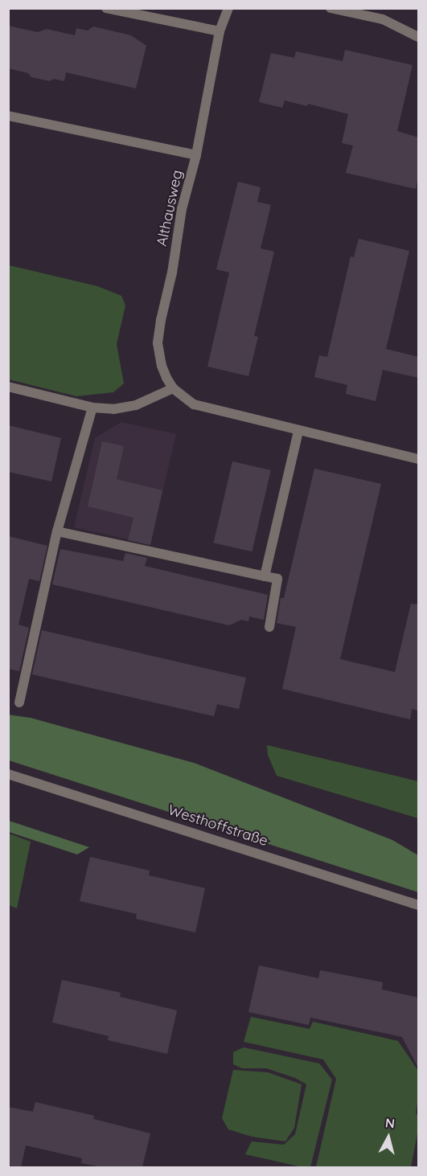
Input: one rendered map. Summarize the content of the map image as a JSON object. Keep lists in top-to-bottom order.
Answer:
{
  "streets": {
    "street": ["Althausweg", "Westhoffstraße"]
  },
  "north": "top"
}
